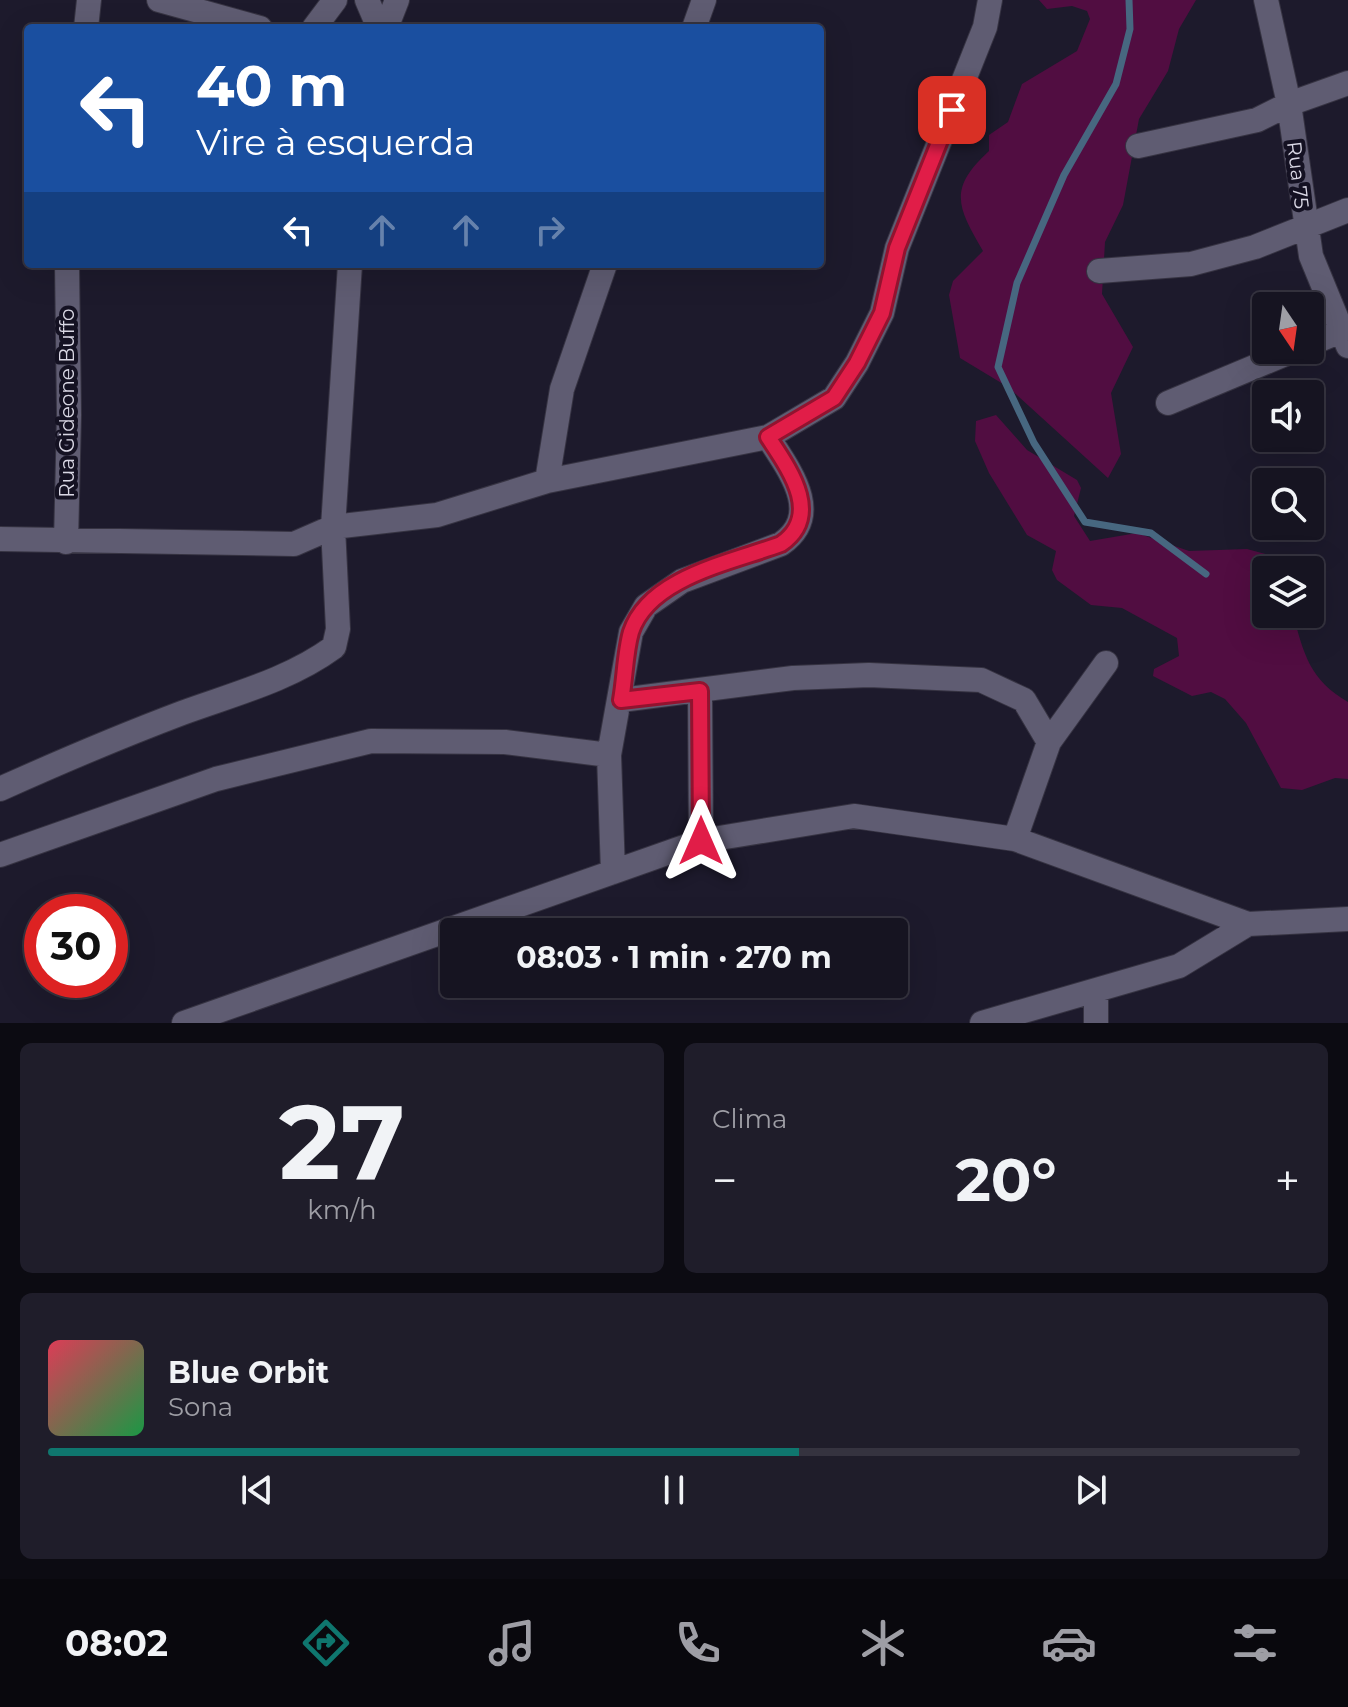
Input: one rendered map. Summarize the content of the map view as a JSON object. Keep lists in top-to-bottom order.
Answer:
{
  "streets": {
    "street": ["Rua 75", "Rua Gideone Buffo"]
  },
  "north": "bottom",
  "page": {
    "turn": ["40 m", "Vire à esquerda"],
    "limit": "30",
    "trip": "08:03 · 1 min · 270 m",
    "tile": [
      ["27", "km/h"],
      "Clima"
    ],
    "heat": ["−", "20°", "+"],
    "song": ["Blue Orbit", "Sona"],
    "tabs": "08:02"
  }
}
